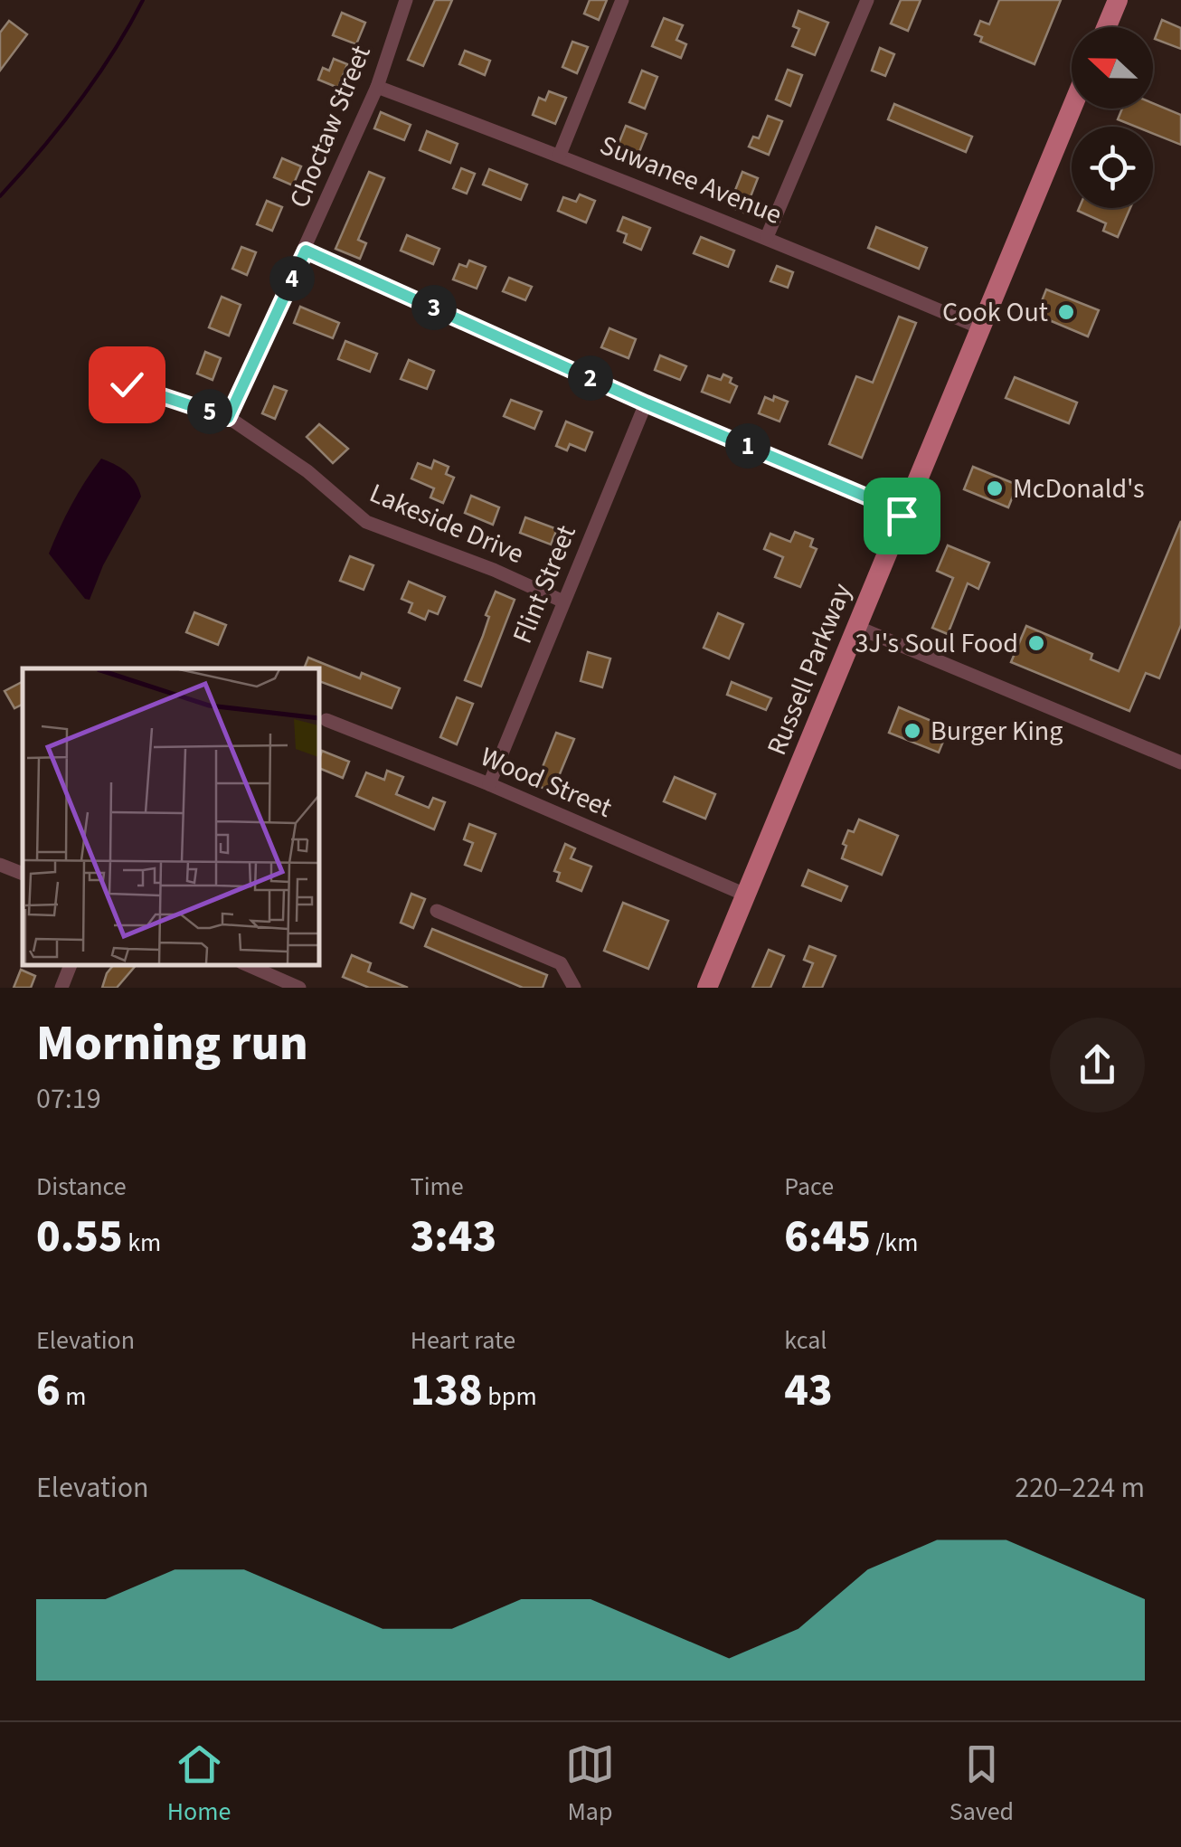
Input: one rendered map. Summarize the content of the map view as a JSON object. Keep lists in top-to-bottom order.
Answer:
{
  "streets": {
    "main road": ["Russell Parkway"],
    "street": [
      "Choctaw Street",
      "Suwanee Avenue",
      "Lakeside Drive",
      "Flint Street",
      "Wood Street"
    ]
  },
  "crossings": [
    ["Choctaw Street", "Suwanee Avenue"],
    ["Choctaw Street", "Lakeside Drive"],
    ["Suwanee Avenue", "Russell Parkway"],
    ["Lakeside Drive", "Flint Street"],
    ["Flint Street", "Wood Street"],
    ["Russell Parkway", "Wood Street"]
  ],
  "places": [
    "Cook Out",
    "McDonald's",
    "3J's Soul Food",
    "Burger King"
  ],
  "north": "left",
  "page": {
    "pins": [
      "4",
      "3",
      "2",
      "5",
      "1"
    ],
    "heading": ["Morning run", "07:19"],
    "stats": [
      ["Distance", "0.55 km"],
      ["Time", "3:43"],
      ["Pace", "6:45 /km"],
      ["Elevation", "6 m"],
      ["Heart rate", "138 bpm"],
      ["kcal", "43"]
    ],
    "chart": ["Elevation", "220–224 m"],
    "tabs": ["Home", "Map", "Saved"]
  }
}
